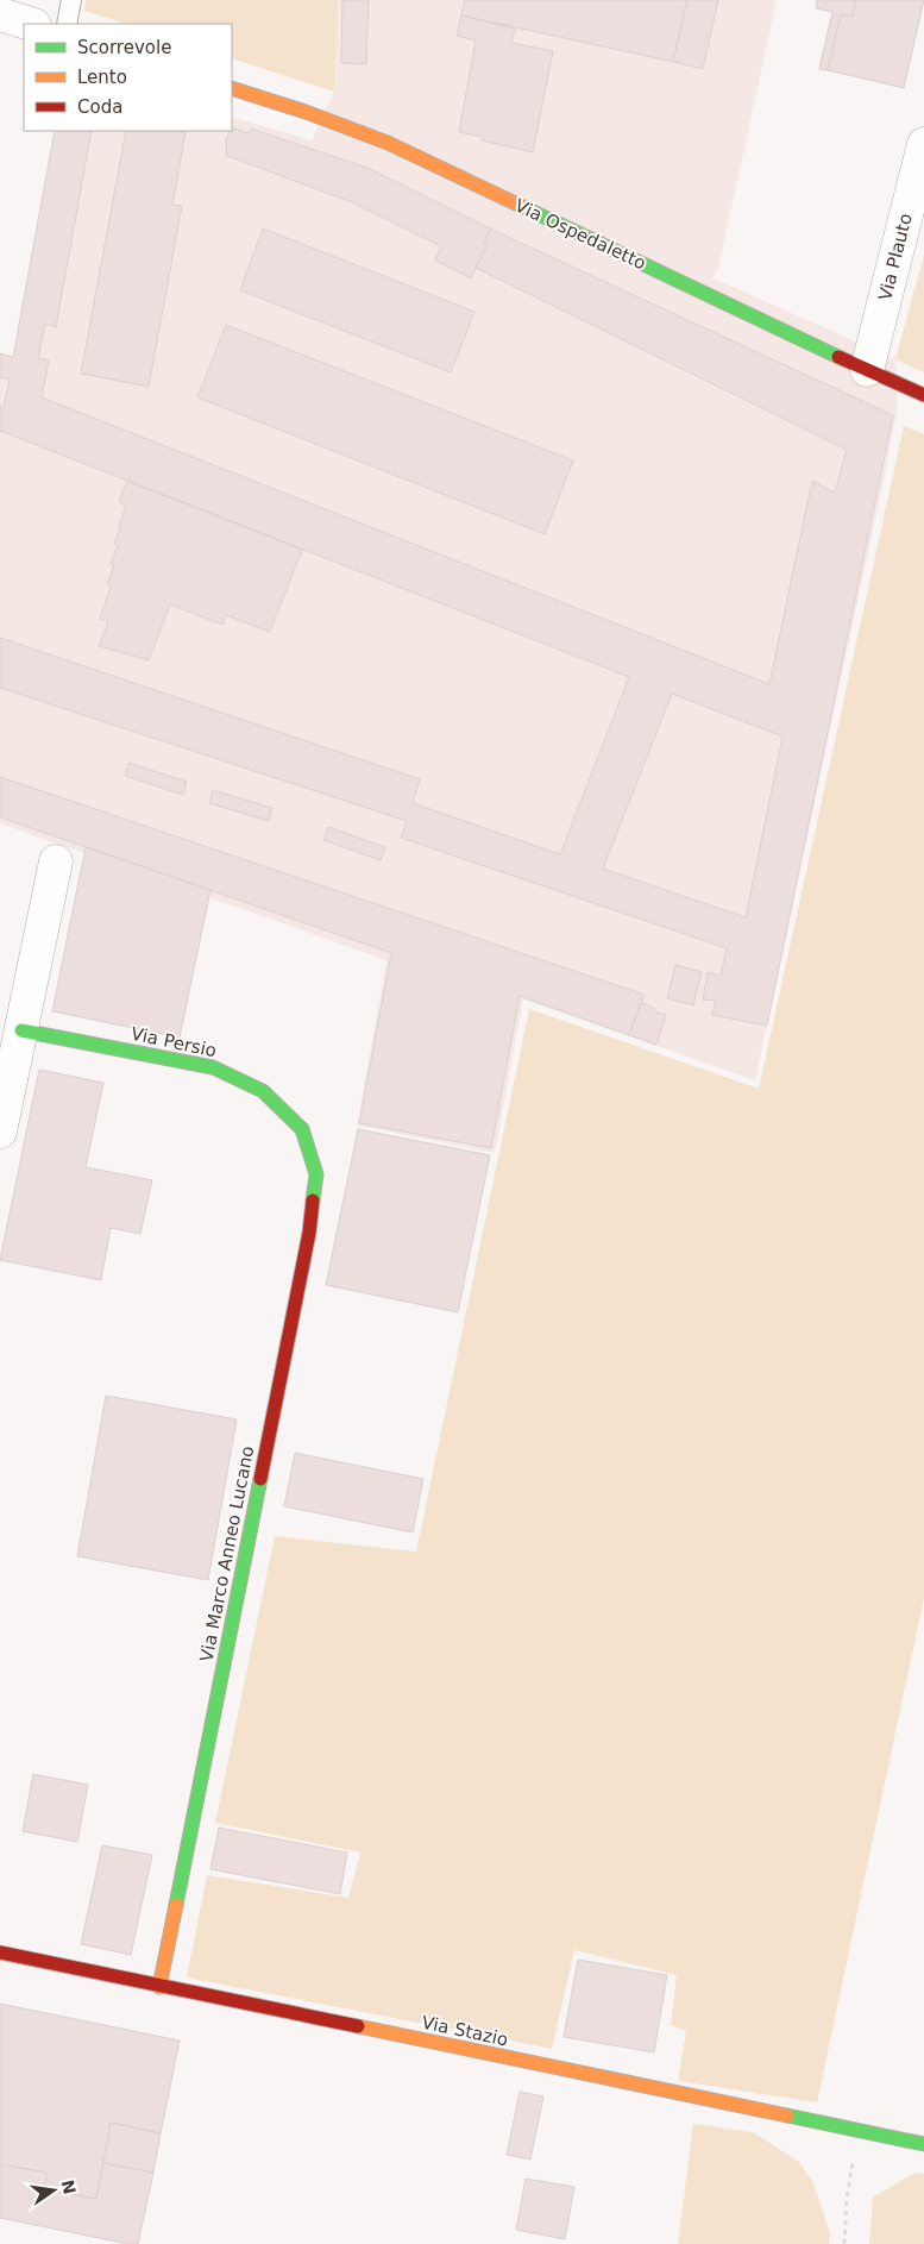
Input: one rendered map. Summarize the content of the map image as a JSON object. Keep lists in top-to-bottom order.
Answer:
{
  "streets": {
    "street": [
      "Via Ospedaletto",
      "Via Plauto",
      "Via Persio",
      "Via Marco Anneo Lucano",
      "Via Stazio"
    ]
  },
  "crossings": [
    ["Via Ospedaletto", "Via Plauto"],
    ["Via Persio", "Via Marco Anneo Lucano"],
    ["Via Marco Anneo Lucano", "Via Stazio"]
  ],
  "legend": ["Scorrevole", "Lento", "Coda"],
  "north": "right"
}
